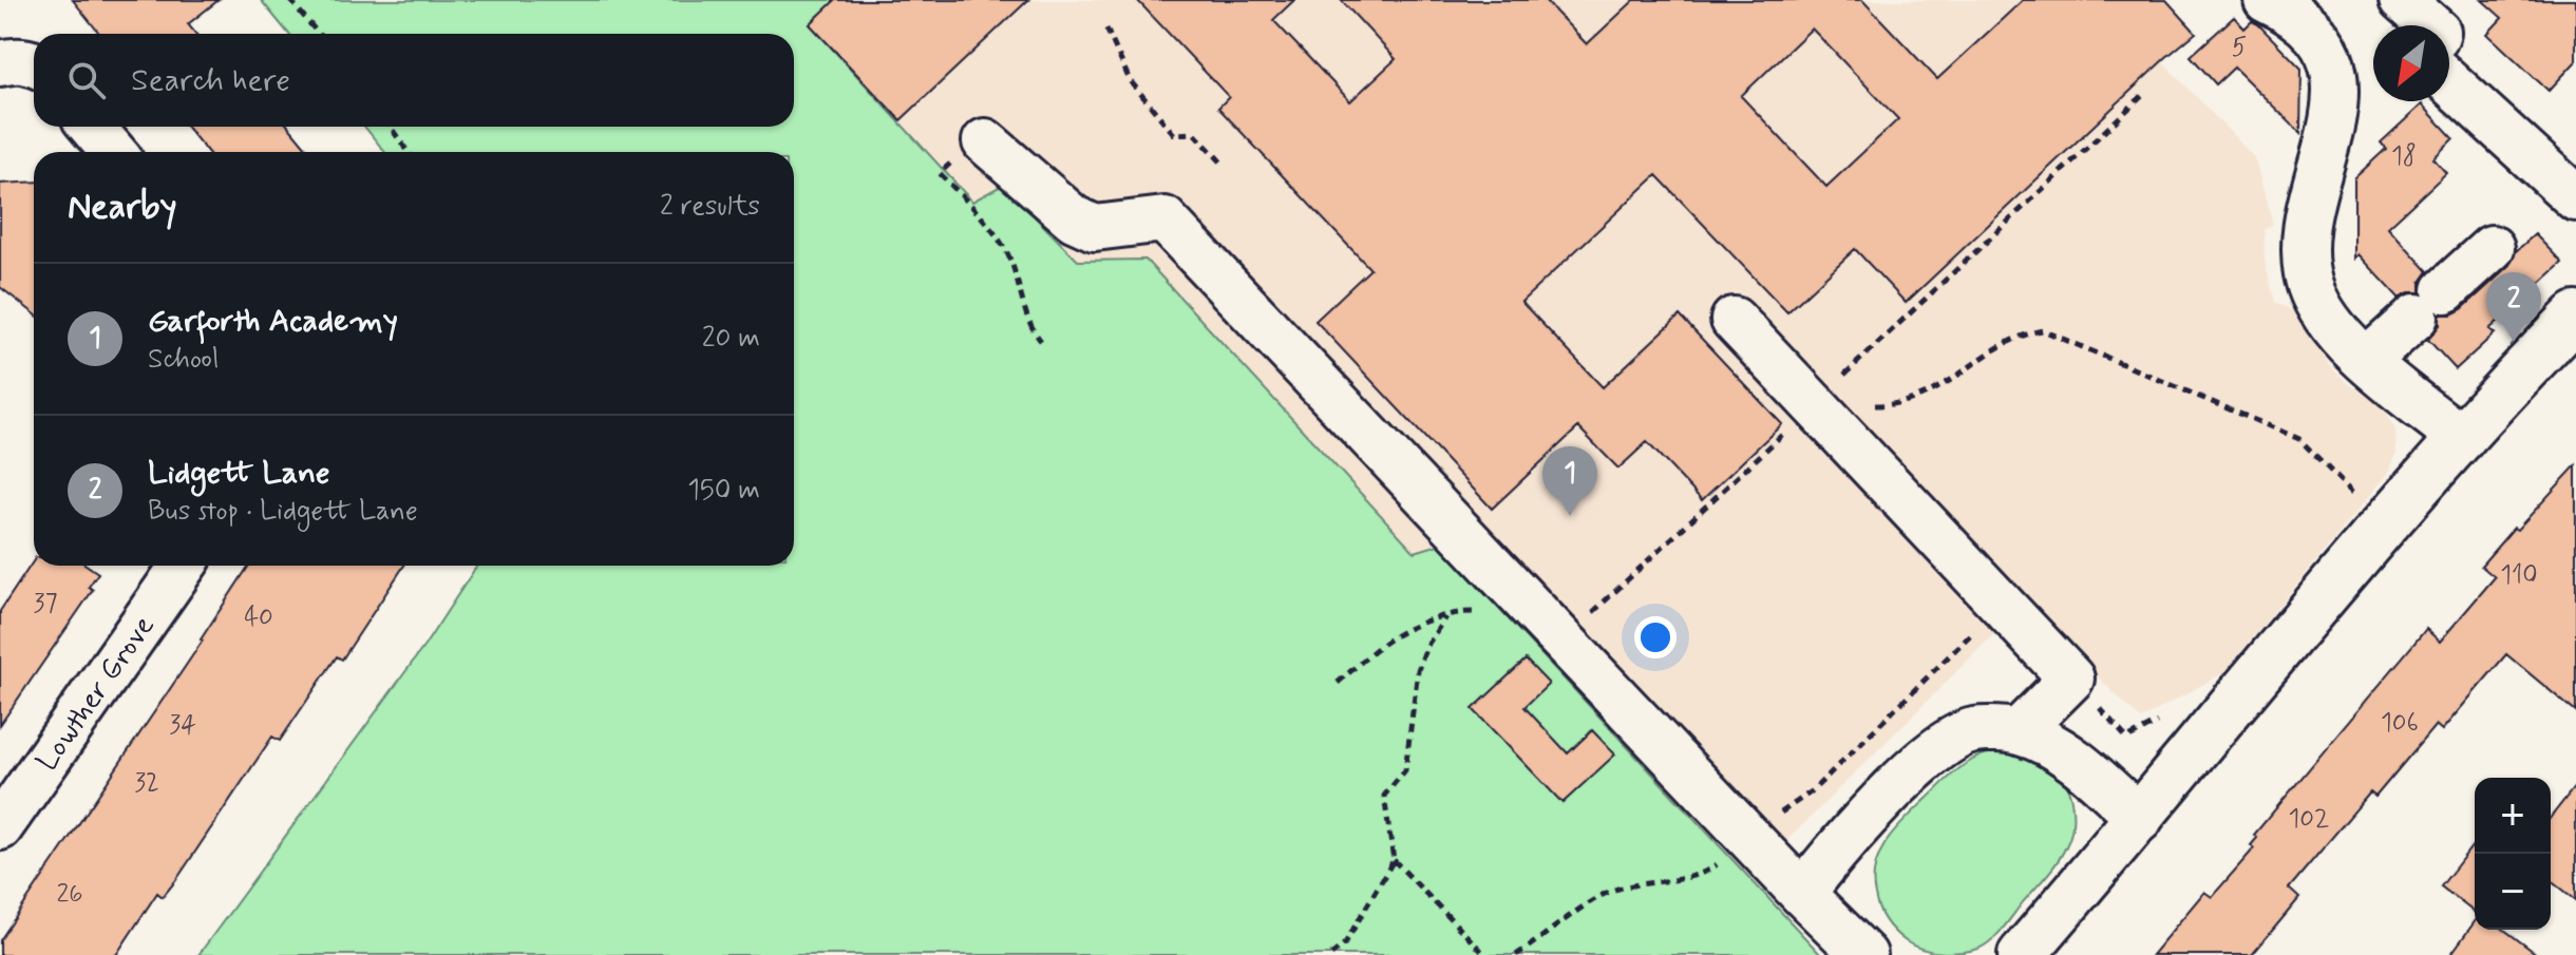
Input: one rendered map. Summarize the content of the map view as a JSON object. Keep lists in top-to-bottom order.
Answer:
{
  "streets": {
    "street": ["Lowther Grove"]
  },
  "house_numbers": [
    "5",
    "18",
    "110",
    "37",
    "40",
    "106",
    "34",
    "32",
    "102",
    "26"
  ],
  "north": "bottom left",
  "page": {
    "search": "Search here",
    "heading": ["Nearby", "2 results"],
    "list": [
      {
        "mark": "1",
        "name": "Garforth Academy",
        "note": "School",
        "value": "20 m"
      },
      {
        "mark": "2",
        "name": "Lidgett Lane",
        "note": "Bus stop · Lidgett Lane",
        "value": "150 m"
      }
    ],
    "pins": ["2", "1"],
    "map_buttons": ["+", "−"]
  }
}
